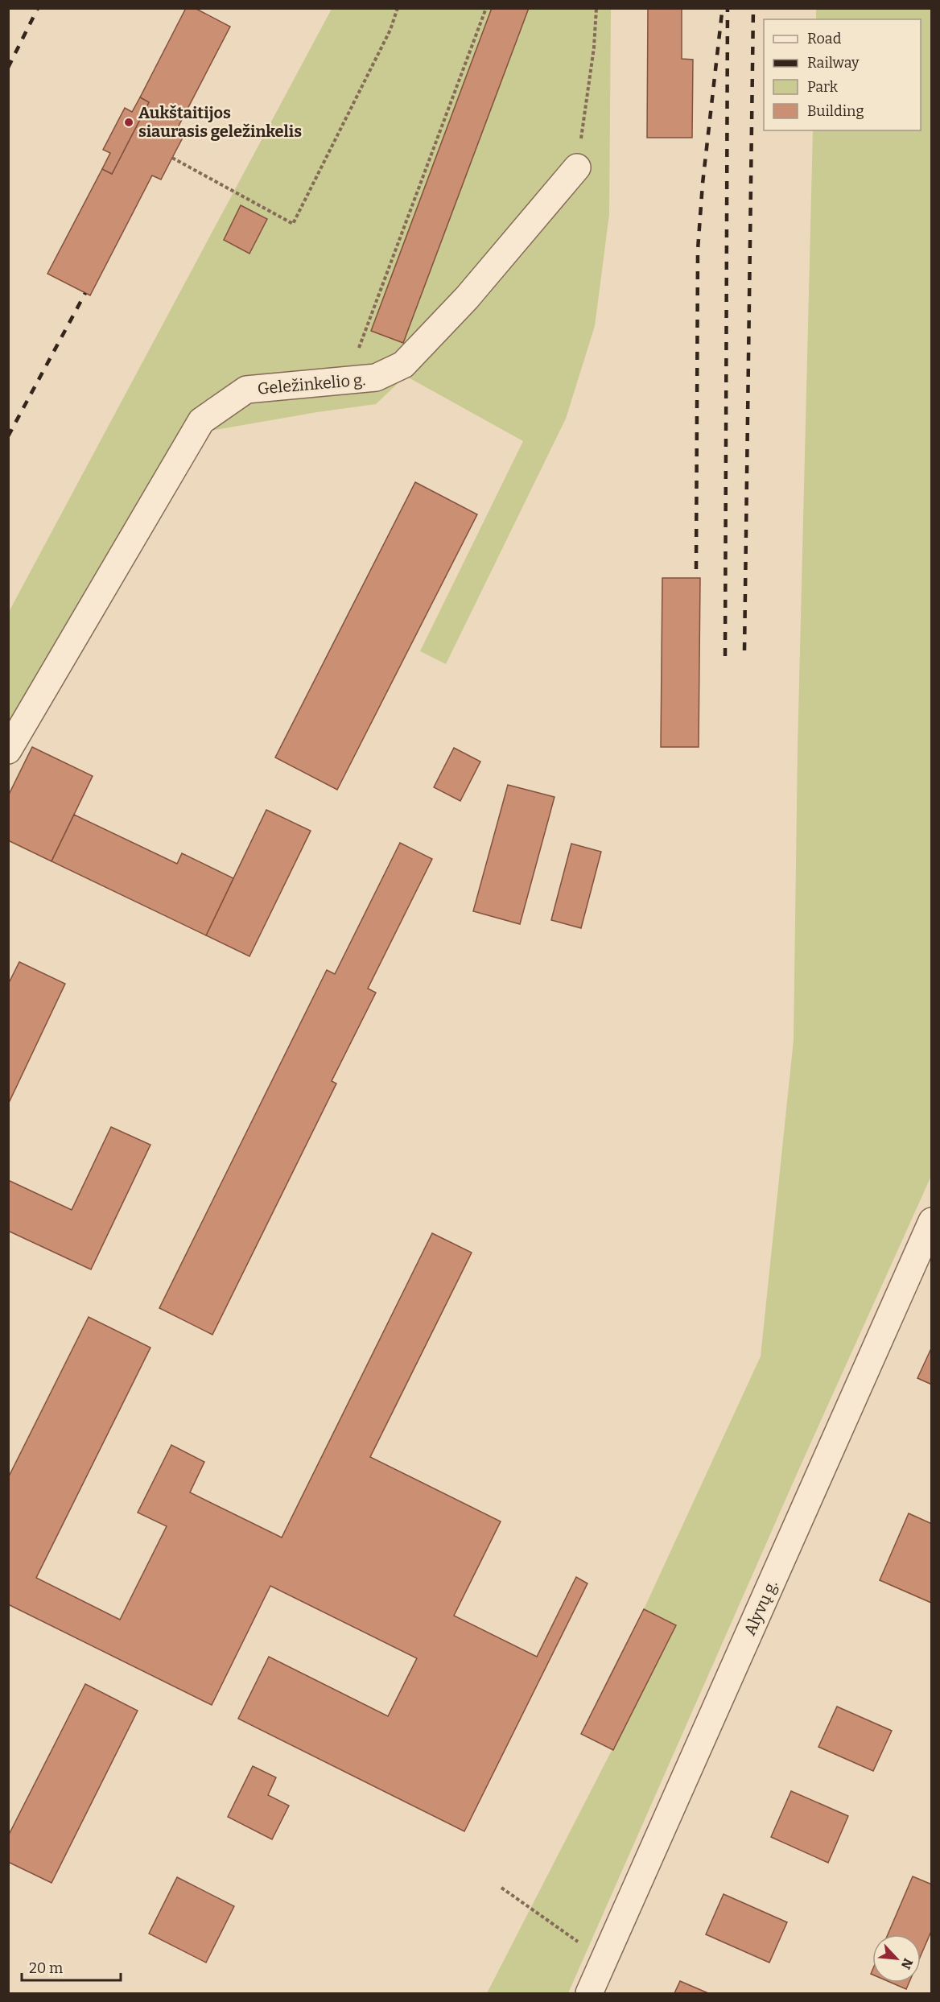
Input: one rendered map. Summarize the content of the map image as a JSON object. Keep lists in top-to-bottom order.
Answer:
{
  "streets": {
    "street": ["Geležinkelio g.", "Alyvų g."]
  },
  "places": ["Aukštaitijos siaurasis geležinkelis"],
  "legend": [
    "Road",
    "Railway",
    "Park",
    "Building"
  ],
  "scale_bar": "20 m",
  "north": "bottom right"
}
